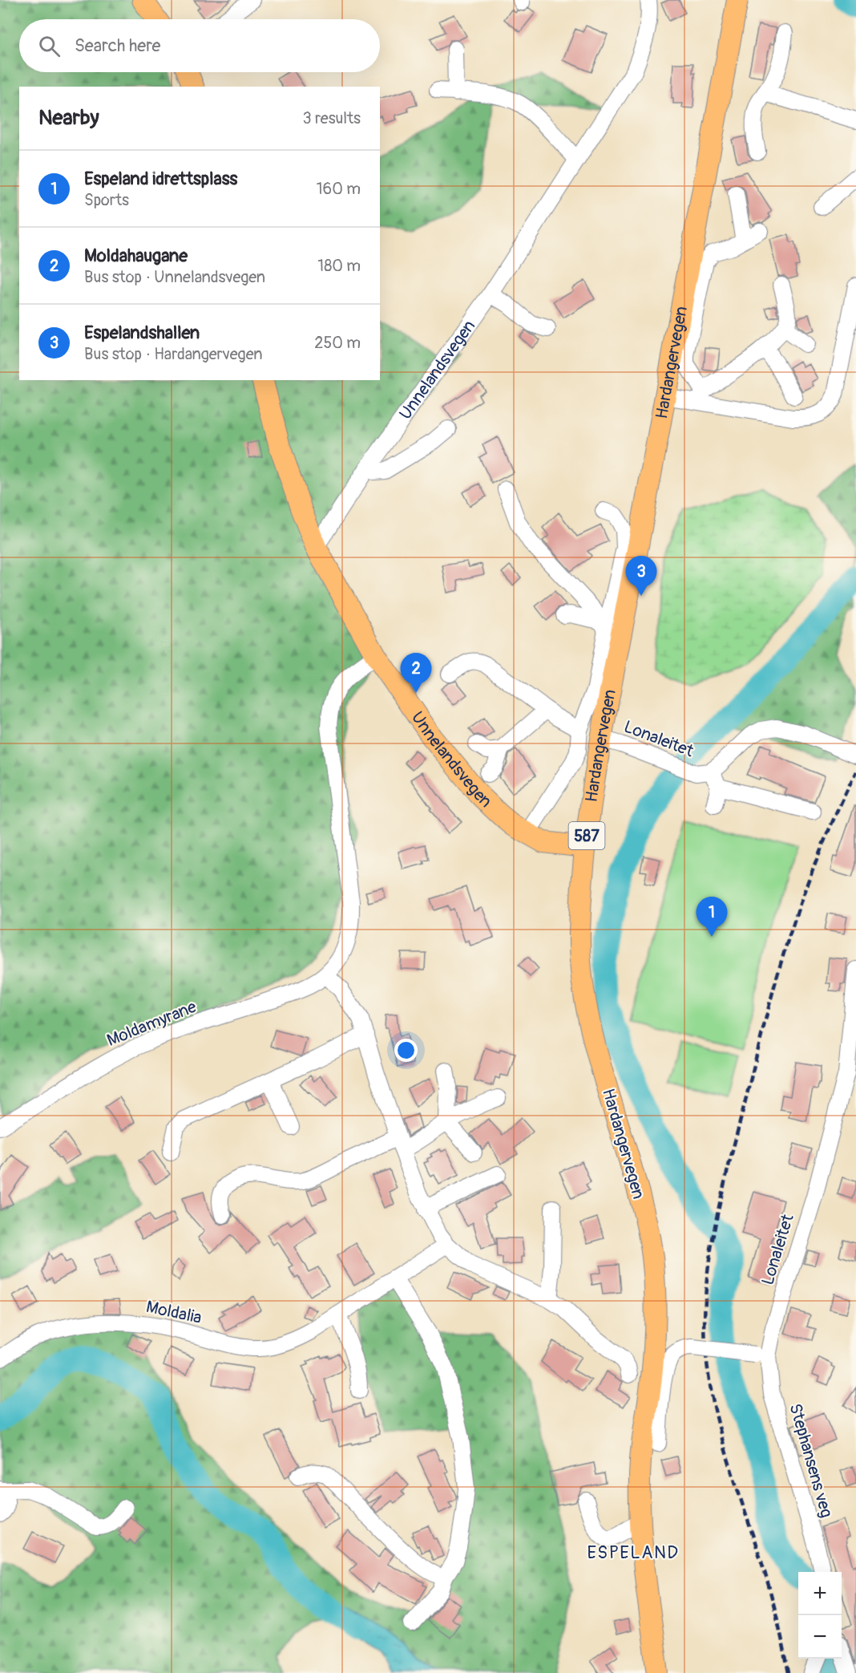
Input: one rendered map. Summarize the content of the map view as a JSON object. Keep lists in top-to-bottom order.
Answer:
{
  "streets": {
    "main road": ["Hardangervegen", "Unnelandsvegen", "587"],
    "street": [
      "Lonaleitet",
      "Moldamyrane",
      "Moldalia",
      "Stephansens veg"
    ]
  },
  "crossings": [
    ["Hardangervegen", "Unnelandsvegen"],
    ["Hardangervegen", "Lonaleitet"],
    ["Lonaleitet", "Stephansens veg"]
  ],
  "districts": ["ESPELAND"],
  "page": {
    "search": "Search here",
    "heading": ["Nearby", "3 results"],
    "list": [
      {
        "mark": "1",
        "name": "Espeland idrettsplass",
        "note": "Sports",
        "value": "160 m"
      },
      {
        "mark": "2",
        "name": "Moldahaugane",
        "note": "Bus stop · Unnelandsvegen",
        "value": "180 m"
      },
      {
        "mark": "3",
        "name": "Espelandshallen",
        "note": "Bus stop · Hardangervegen",
        "value": "250 m"
      }
    ],
    "pins": ["3", "2", "1"],
    "map_buttons": ["+", "−"]
  }
}
